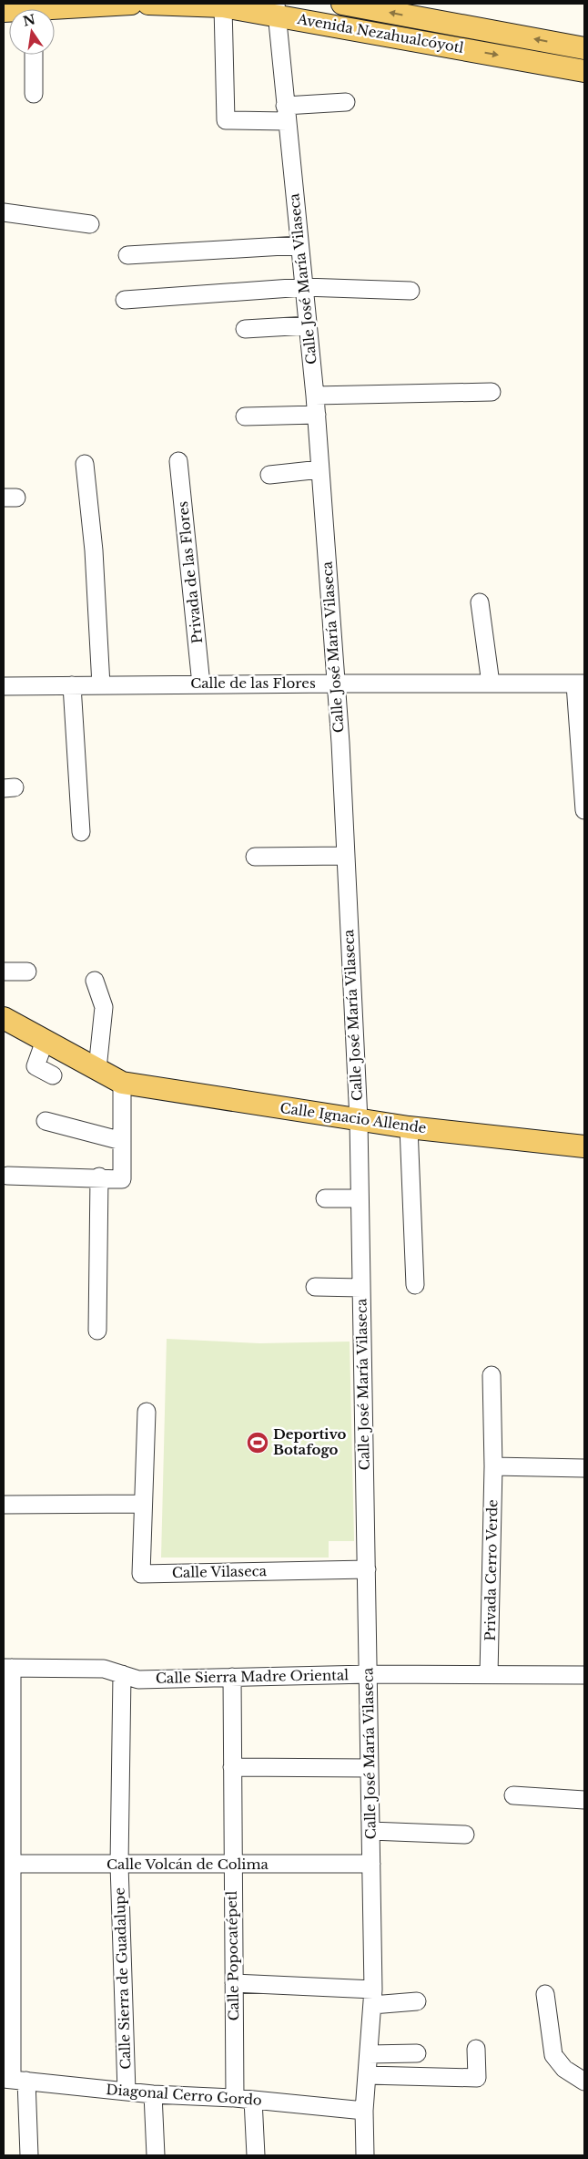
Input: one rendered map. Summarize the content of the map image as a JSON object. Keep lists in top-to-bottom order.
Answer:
{
  "streets": {
    "main road": ["Avenida Nezahualcóyotl", "Calle Ignacio Allende"],
    "street": [
      "Calle José María Vilaseca",
      "Privada de las Flores",
      "Calle de las Flores",
      "Privada Cerro Verde",
      "Calle Vilaseca",
      "Calle Sierra Madre Oriental",
      "Calle Volcán de Colima",
      "Calle Popocatépetl",
      "Calle Sierra de Guadalupe",
      "Diagonal Cerro Gordo"
    ]
  },
  "crossings": [
    ["Avenida Nezahualcóyotl", "Calle José María Vilaseca"],
    ["Calle José María Vilaseca", "Calle de las Flores"],
    ["Calle José María Vilaseca", "Calle Ignacio Allende"],
    ["Calle José María Vilaseca", "Calle Vilaseca"],
    ["Calle José María Vilaseca", "Calle Sierra Madre Oriental"],
    ["Calle José María Vilaseca", "Calle Volcán de Colima"],
    ["Calle José María Vilaseca", "Diagonal Cerro Gordo"],
    ["Privada de las Flores", "Calle de las Flores"],
    ["Privada Cerro Verde", "Calle Sierra Madre Oriental"],
    ["Calle Sierra Madre Oriental", "Calle Popocatépetl"],
    ["Calle Sierra Madre Oriental", "Calle Sierra de Guadalupe"],
    ["Calle Volcán de Colima", "Calle Popocatépetl"],
    ["Calle Volcán de Colima", "Calle Sierra de Guadalupe"],
    ["Calle Popocatépetl", "Diagonal Cerro Gordo"],
    ["Calle Sierra de Guadalupe", "Diagonal Cerro Gordo"]
  ],
  "places": {
    "sports": ["Deportivo Botafogo"]
  },
  "north": "top"
}
